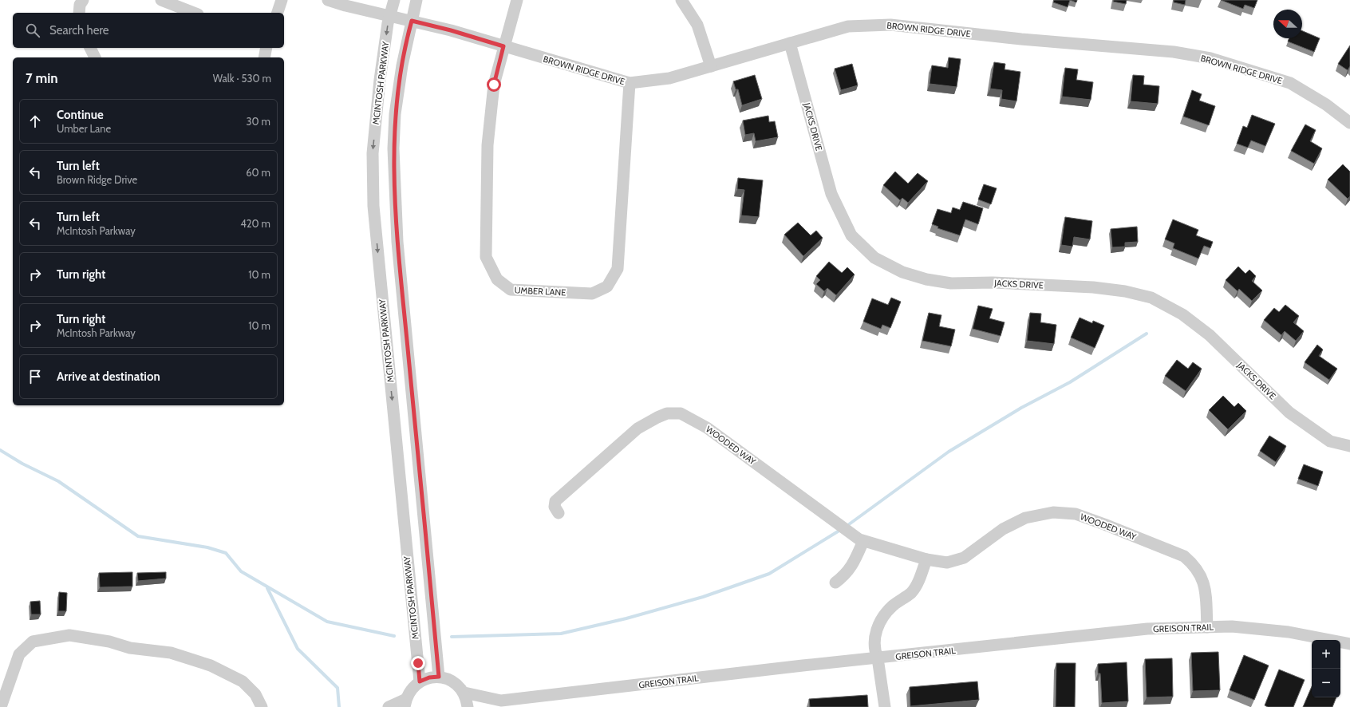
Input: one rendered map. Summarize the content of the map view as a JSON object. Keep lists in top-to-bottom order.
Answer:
{
  "streets": {
    "street": [
      "BROWN RIDGE DRIVE",
      "MCINTOSH PARKWAY",
      "JACKS DRIVE",
      "UMBER LANE",
      "WOODED WAY",
      "GREISON TRAIL"
    ]
  },
  "crossings": [
    ["BROWN RIDGE DRIVE", "MCINTOSH PARKWAY"],
    ["BROWN RIDGE DRIVE", "JACKS DRIVE"],
    ["BROWN RIDGE DRIVE", "UMBER LANE"],
    ["WOODED WAY", "GREISON TRAIL"]
  ],
  "north": "left",
  "page": {
    "search": "Search here",
    "heading": ["7 min", "Walk · 530 m"],
    "list": [
      ["Continue", "Umber Lane", "30 m"],
      ["Turn left", "Brown Ridge Drive", "60 m"],
      ["Turn left", "McIntosh Parkway", "420 m"],
      ["Turn right", "10 m"],
      ["Turn right", "McIntosh Parkway", "10 m"],
      "Arrive at destination"
    ],
    "map_buttons": ["+", "−"]
  }
}
